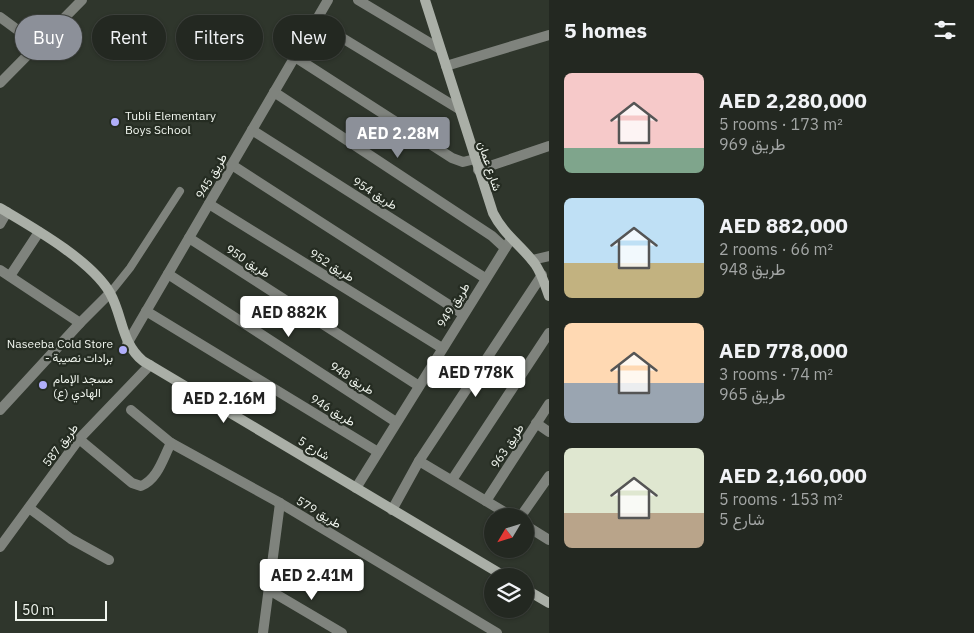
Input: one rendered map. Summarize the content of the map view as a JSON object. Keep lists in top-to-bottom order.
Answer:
{
  "streets": {
    "street": [
      "شارع عمان",
      "طريق 945",
      "طريق 954",
      "طريق 950",
      "طريق 952",
      "طريق 949",
      "طريق 948",
      "طريق 946",
      "طريق 587",
      "طريق 963",
      "شارع 5",
      "طريق 579"
    ]
  },
  "crossings": [
    ["شارع عمان", "طريق 949"],
    ["طريق 945", "طريق 954"],
    ["طريق 945", "طريق 950"],
    ["طريق 945", "طريق 952"],
    ["طريق 945", "طريق 948"],
    ["طريق 945", "طريق 946"],
    ["طريق 945", "شارع 5"],
    ["طريق 954", "طريق 949"],
    ["طريق 950", "طريق 949"],
    ["طريق 952", "طريق 949"],
    ["طريق 949", "طريق 948"],
    ["طريق 949", "طريق 946"],
    ["طريق 949", "شارع 5"],
    ["طريق 587", "شارع 5"]
  ],
  "places": ["Tubli Elementary Boys School", "Naseeba Cold Store - برادات نصيبة", "مسجد الإمام الهادي (ع)"],
  "scale_bar": "50 m",
  "north": "bottom left",
  "page": {
    "heading": "5 homes",
    "chip": [
      "Buy",
      "Rent",
      "Filters",
      "New"
    ],
    "list": [
      {
        "name": "AED 2,280,000",
        "note": "5 rooms · 173 m² · طريق 969"
      },
      {
        "name": "AED 882,000",
        "note": "2 rooms · 66 m² · طريق 948"
      },
      {
        "name": "AED 778,000",
        "note": "3 rooms · 74 m² · طريق 965"
      },
      {
        "name": "AED 2,160,000",
        "note": "5 rooms · 153 m² · شارع 5"
      }
    ],
    "price": [
      "AED 2.28M",
      "AED 882K",
      "AED 778K",
      "AED 2.16M",
      "AED 2.41M"
    ],
    "scale": "50 m"
  }
}
